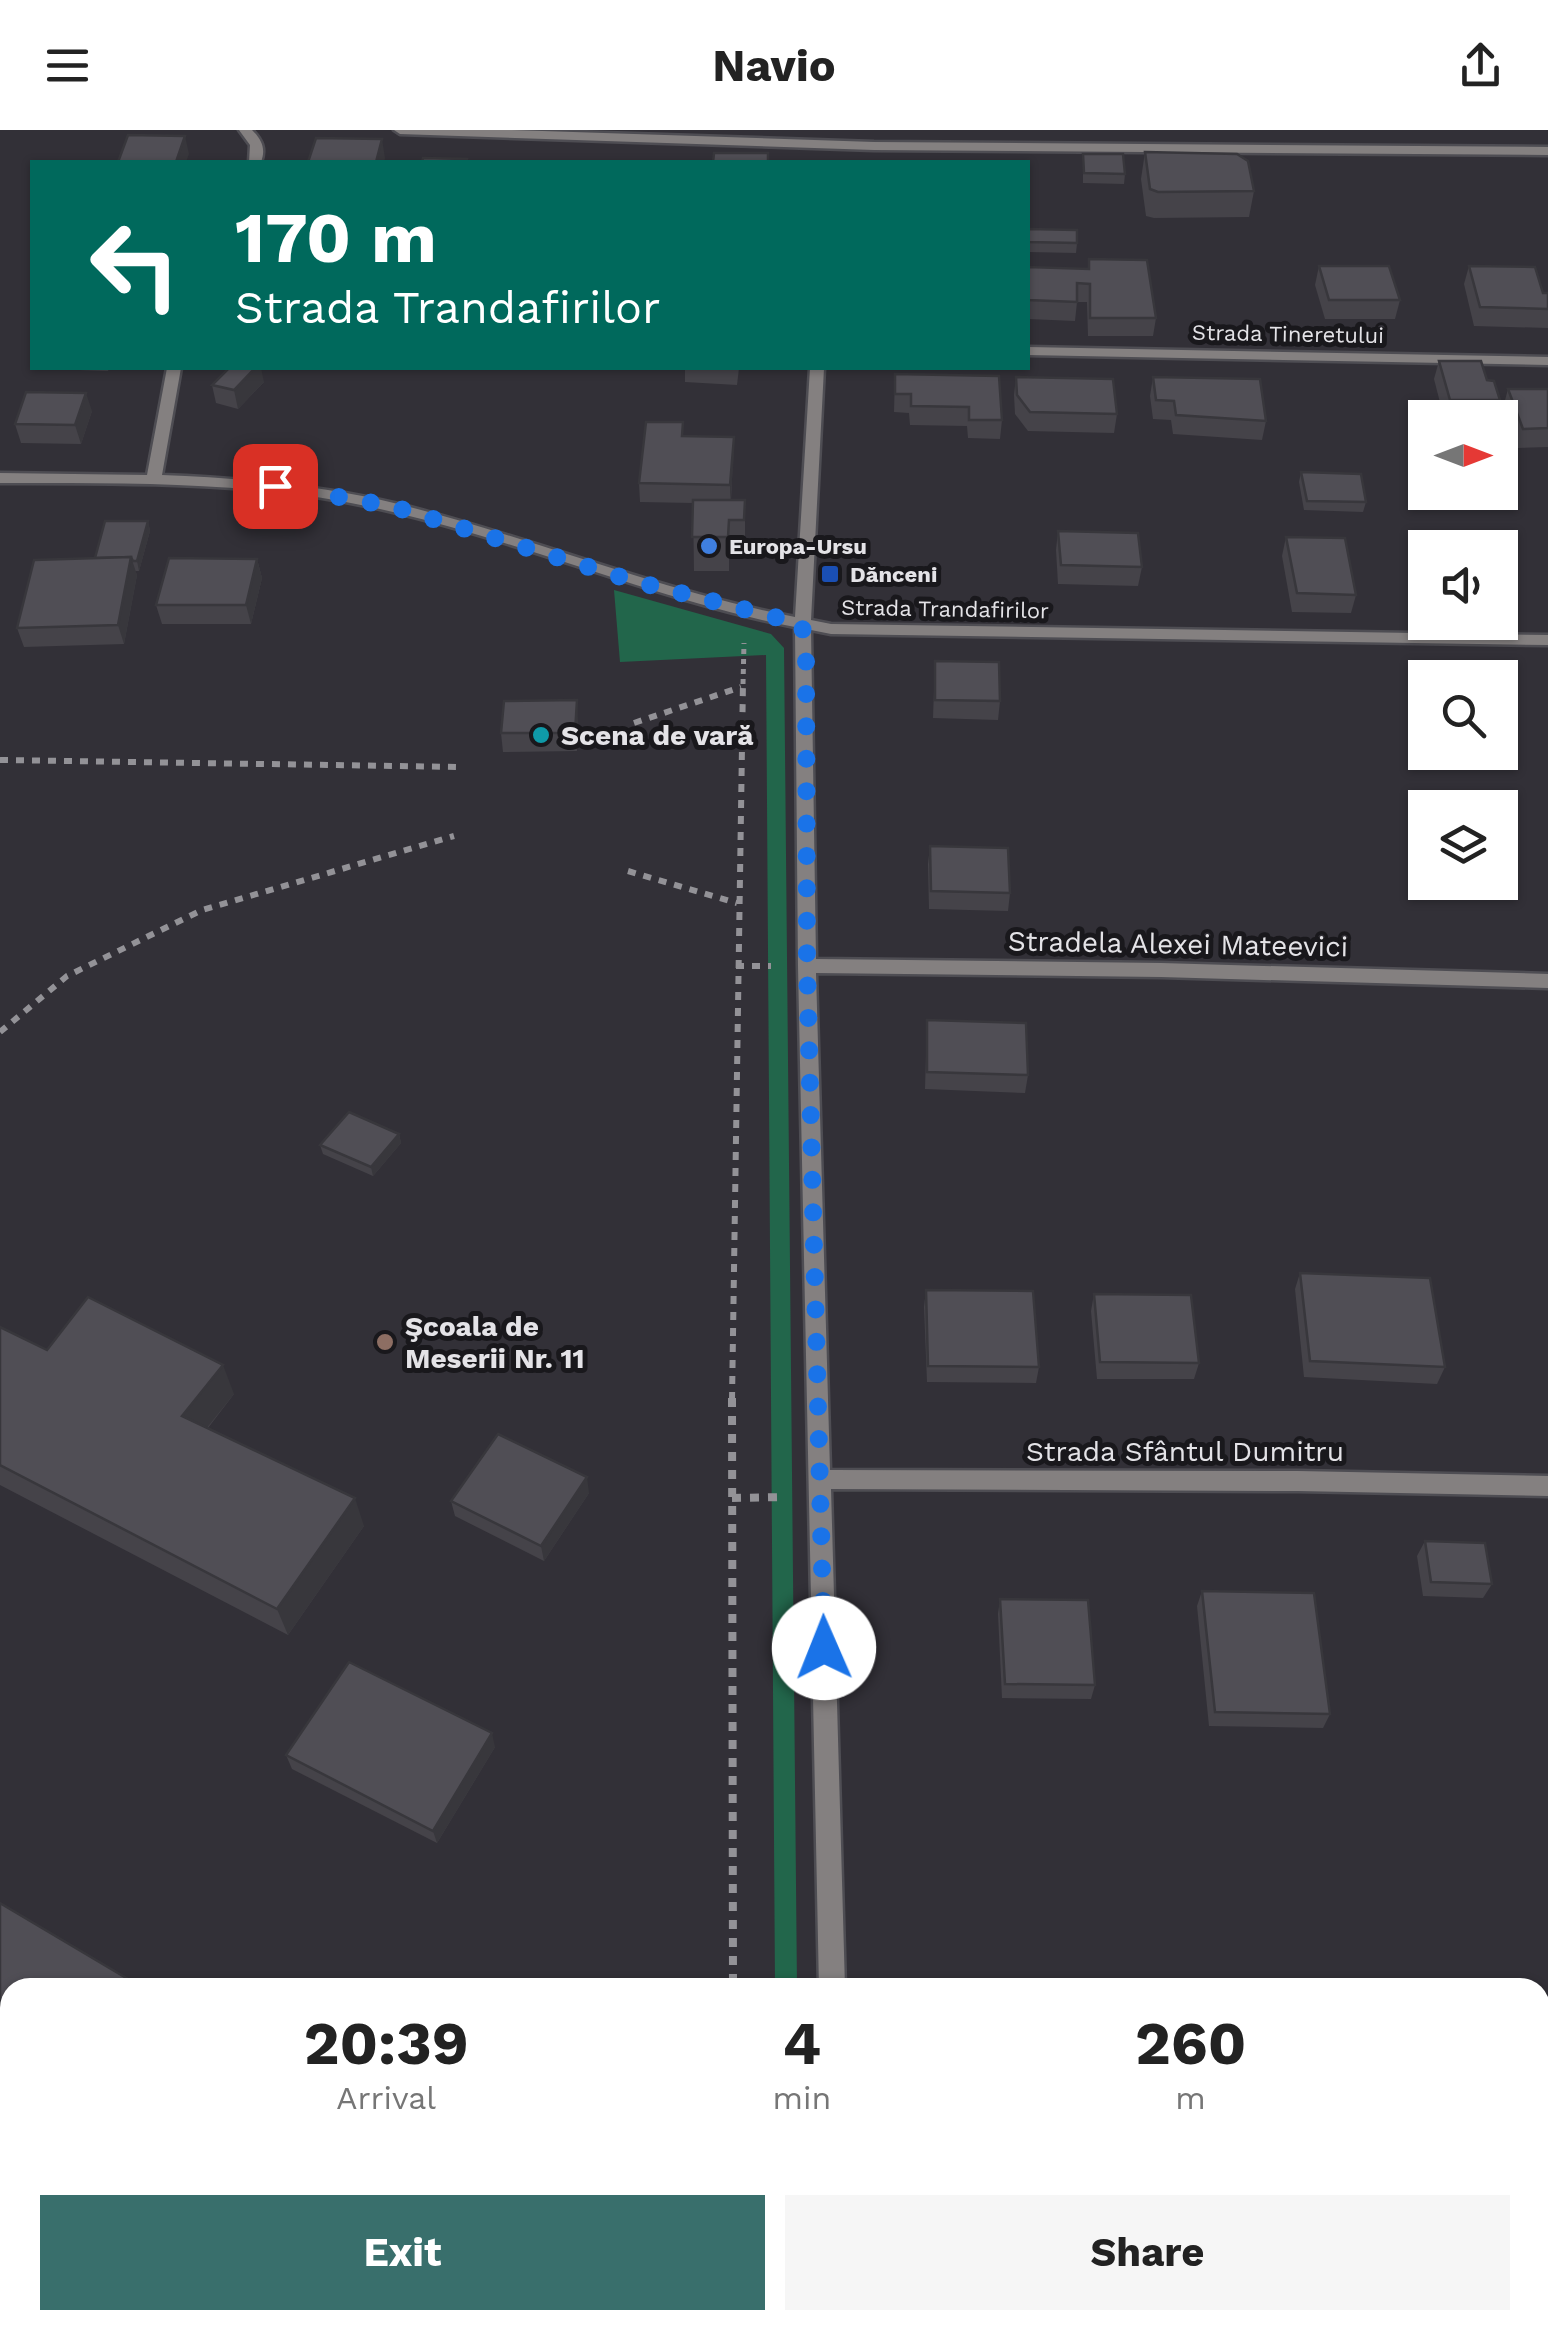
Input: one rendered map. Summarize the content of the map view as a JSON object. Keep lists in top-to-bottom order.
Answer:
{
  "streets": {
    "street": [
      "Strada Tineretului",
      "Strada Trandafirilor",
      "Stradela Alexei Mateevici",
      "Strada Sfântul Dumitru"
    ]
  },
  "places": {
    "other": ["Europa-Ursu", "Scena de vară", "Şcoala de Meserii Nr. 11"],
    "transit": ["Dănceni"]
  },
  "north": "right",
  "page": {
    "header": "Navio",
    "turn": ["170 m", "Strada Trandafirilor"],
    "eta": [
      "20:39",
      "Arrival",
      "4",
      "min",
      "260",
      "m"
    ],
    "buttons": ["Exit", "Share"]
  }
}
